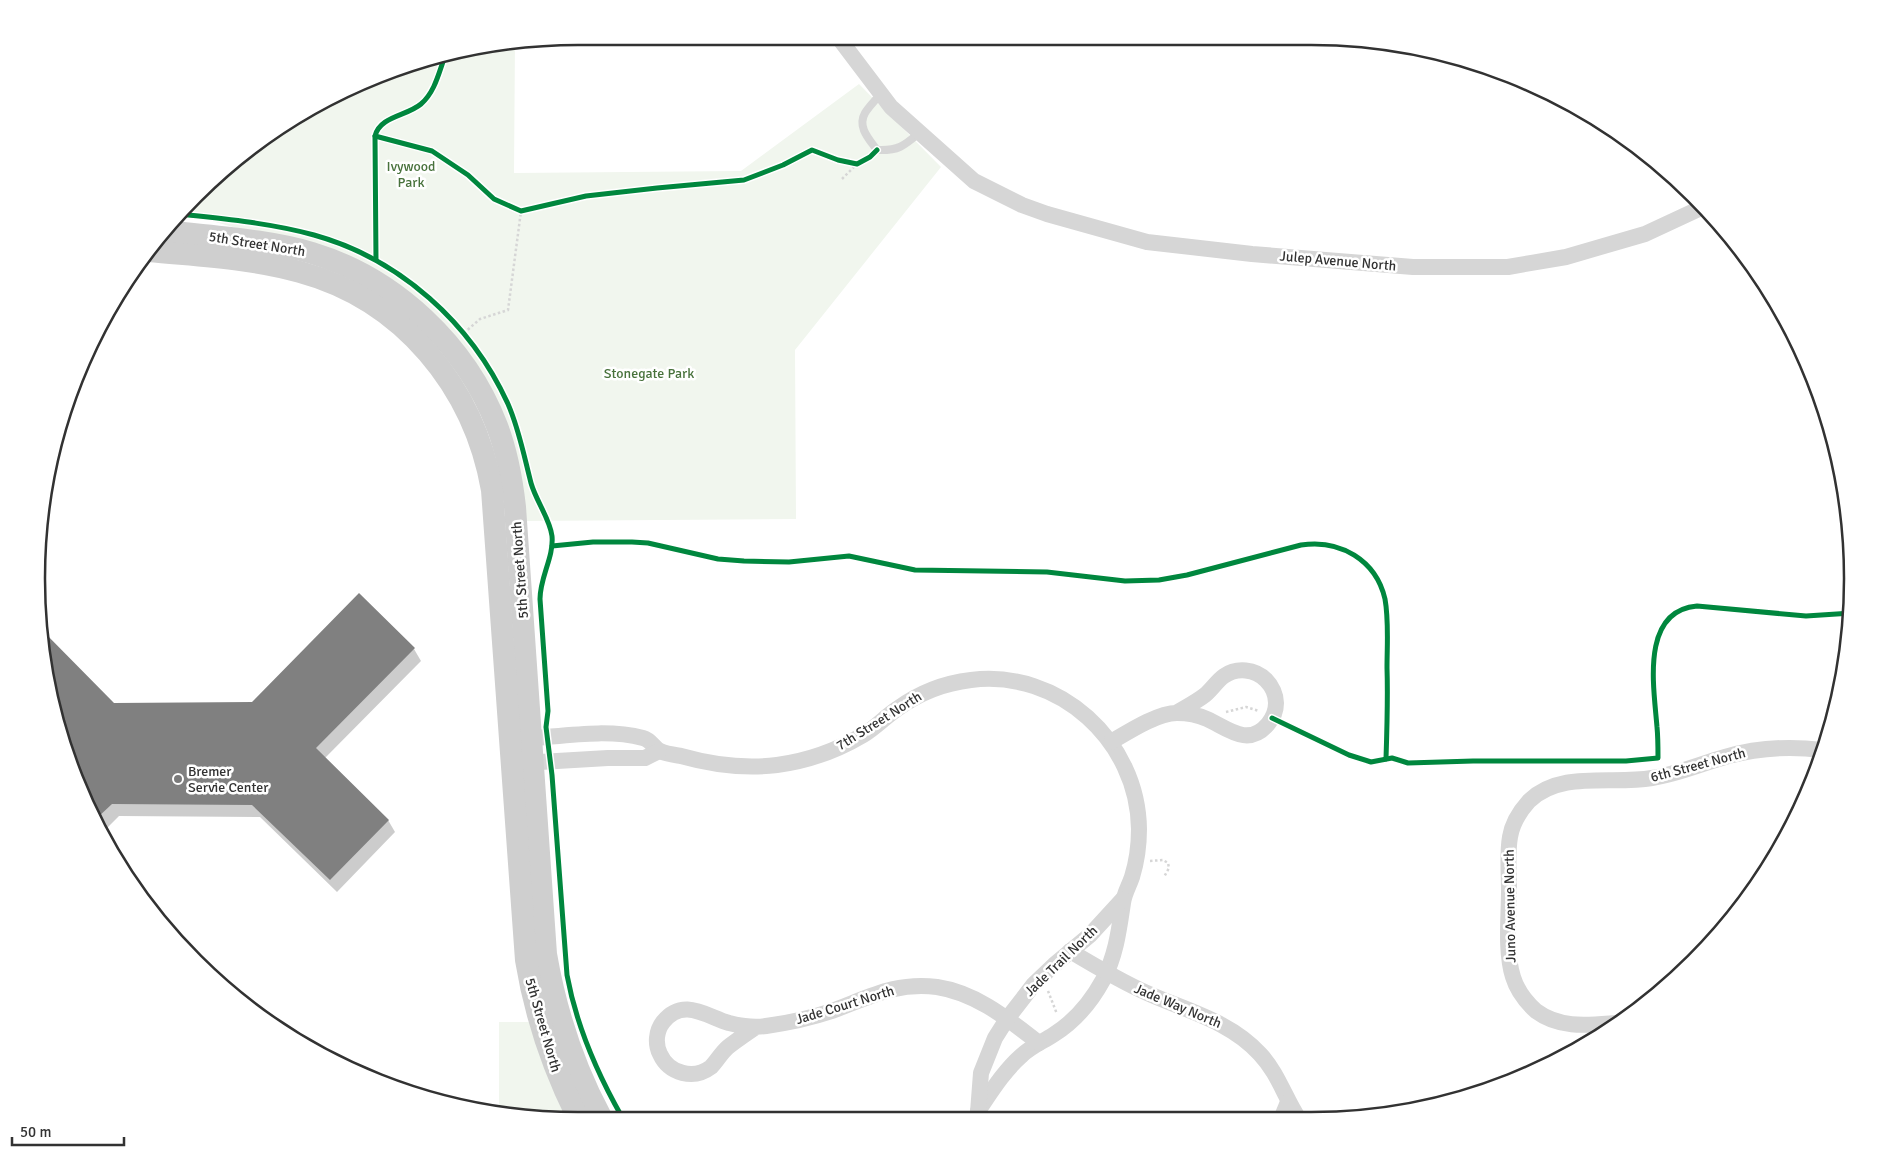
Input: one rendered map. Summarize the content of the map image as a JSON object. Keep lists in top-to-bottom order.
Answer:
{
  "streets": {
    "street": [
      "5th Street North",
      "Julep Avenue North",
      "7th Street North",
      "6th Street North",
      "Juno Avenue North",
      "Jade Trail North",
      "Jade Court North",
      "Jade Way North"
    ]
  },
  "crossings": [
    ["5th Street North", "7th Street North"],
    ["7th Street North", "Jade Trail North"],
    ["6th Street North", "Juno Avenue North"],
    ["Jade Trail North", "Jade Court North"],
    ["Jade Trail North", "Jade Way North"]
  ],
  "parks": ["Ivywood Park", "Stonegate Park"],
  "places": ["Bremer Servie Center"],
  "scale_bar": "50 m"
}
